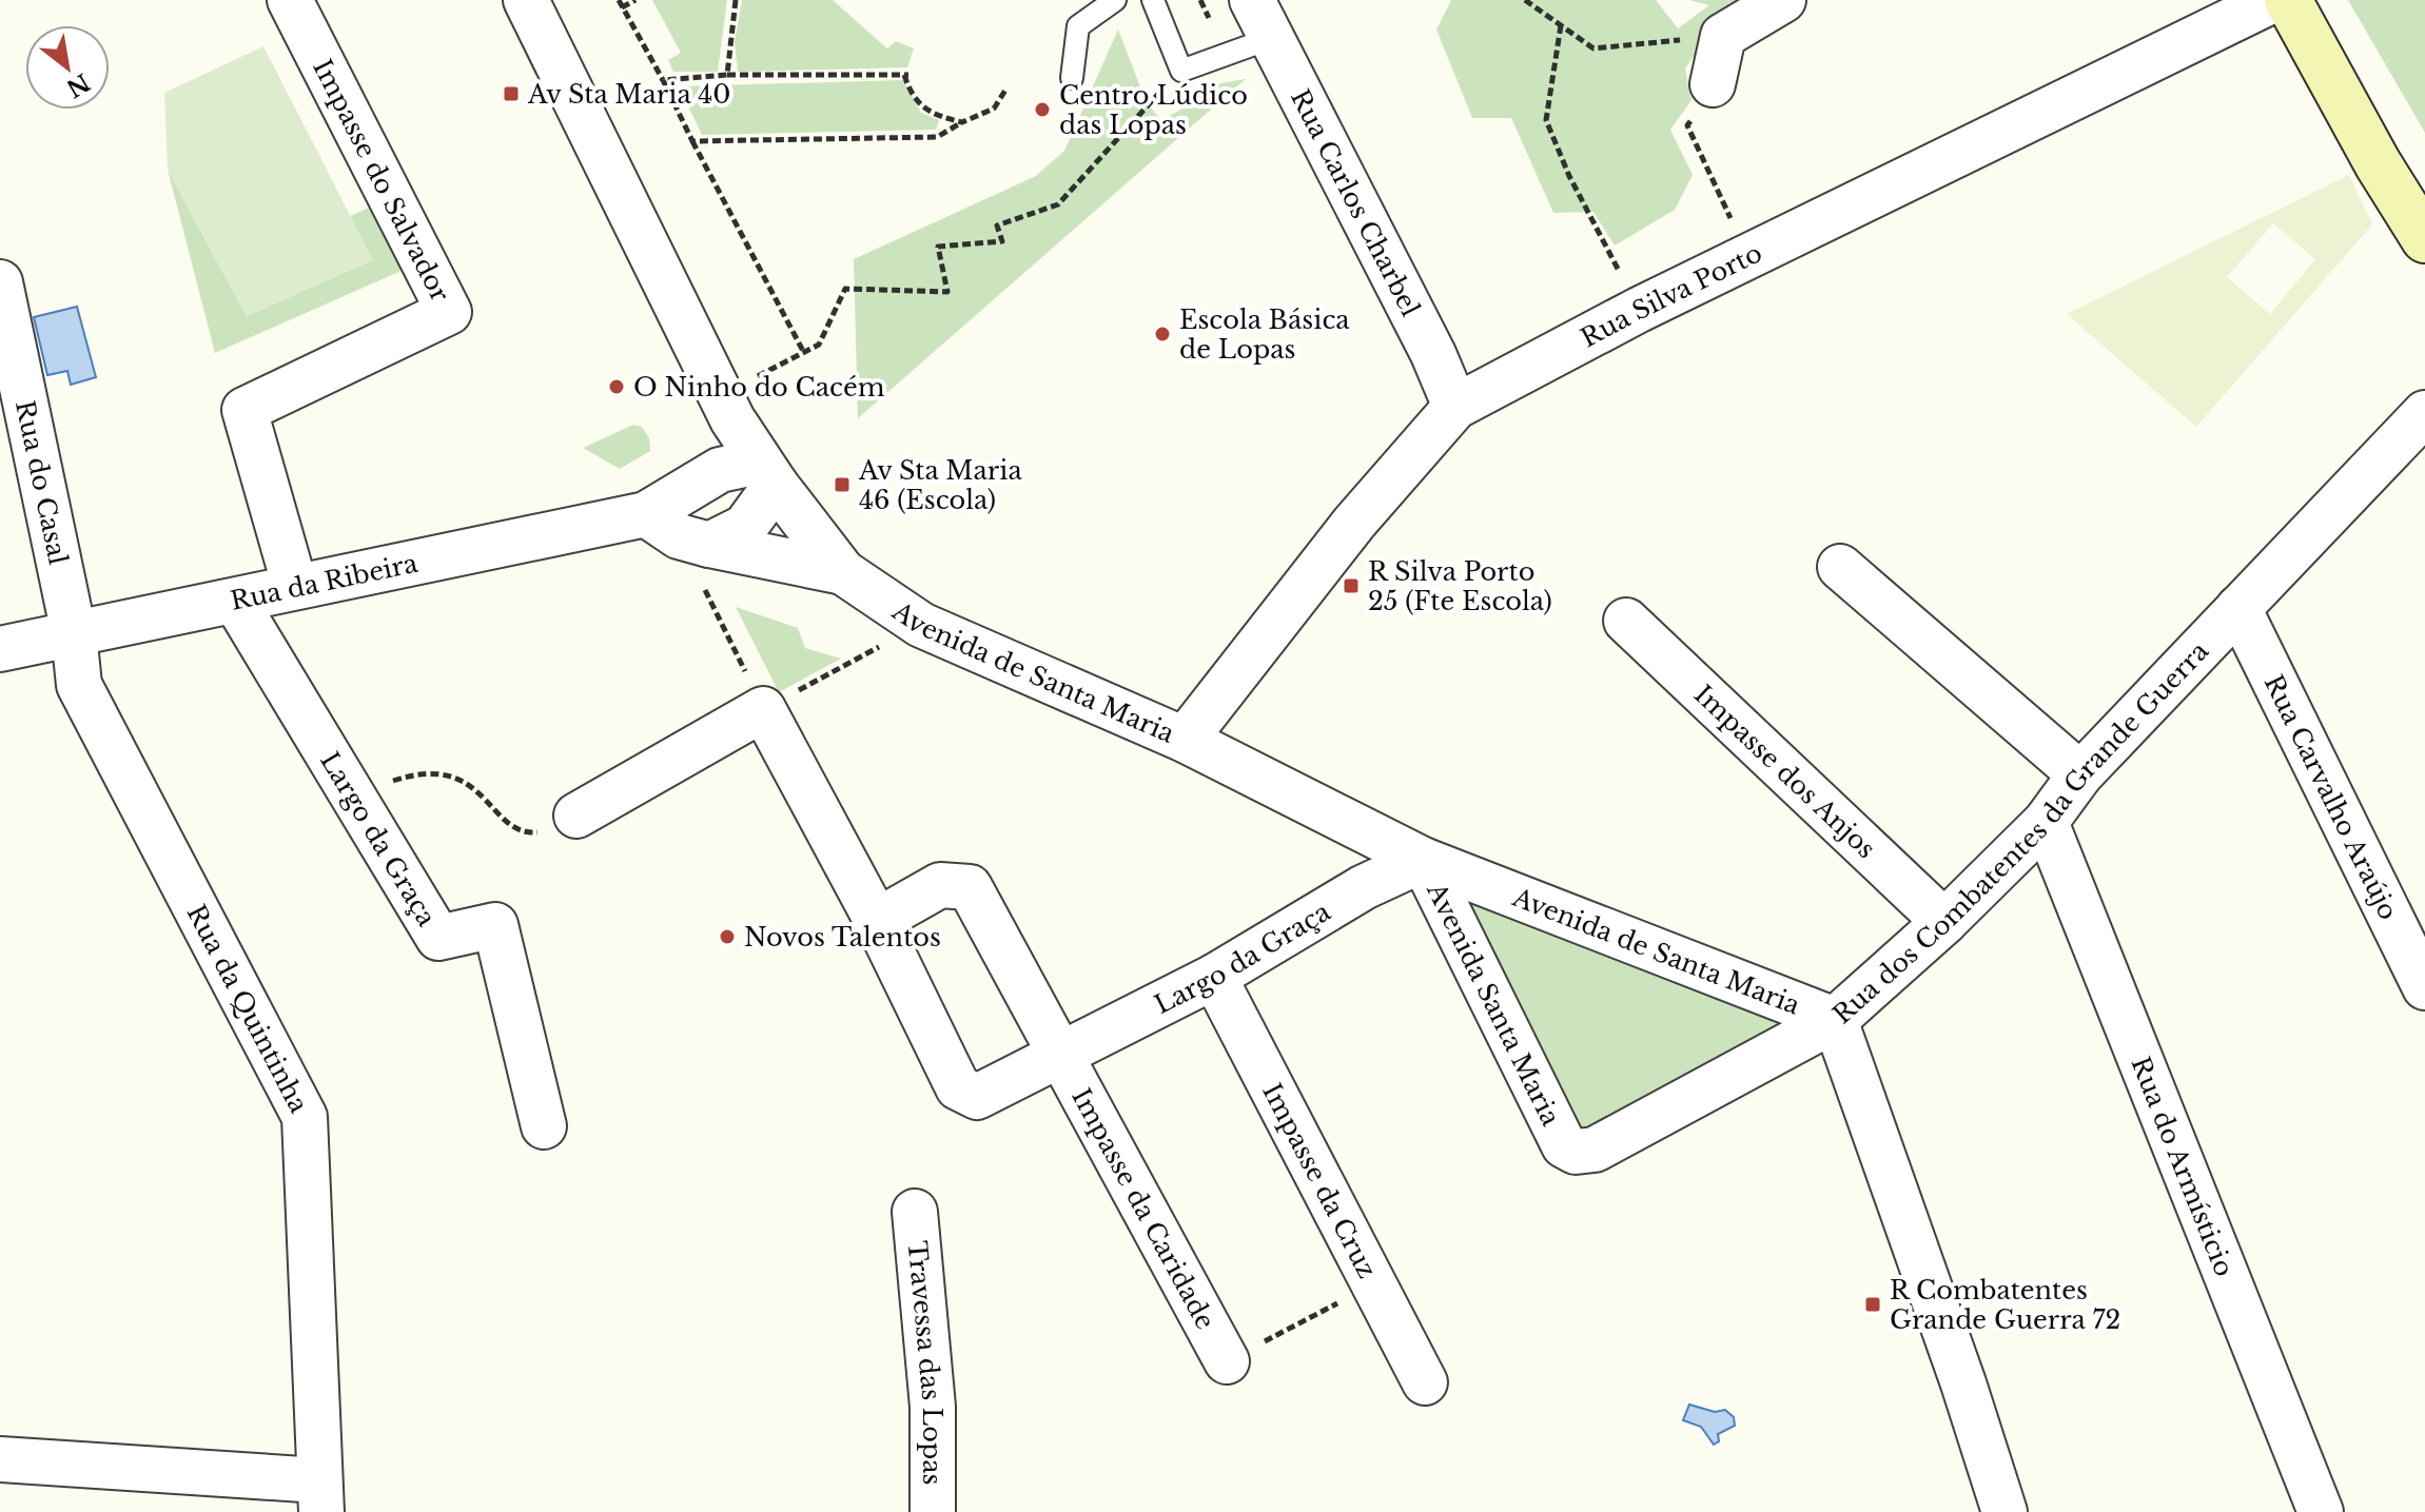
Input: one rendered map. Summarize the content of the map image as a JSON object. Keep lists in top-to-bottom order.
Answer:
{
  "streets": {
    "street": [
      "Impasse do Salvador",
      "Rua Carlos Charbel",
      "Rua Silva Porto",
      "Rua do Casal",
      "Rua da Ribeira",
      "Avenida de Santa Maria",
      "Impasse dos Anjos",
      "Rua Carvalho Araújo",
      "Rua dos Combatentes da Grande Guerra",
      "Largo da Graça",
      "Avenida Santa Maria",
      "Rua da Quintinha",
      "Rua do Armísticio",
      "Impasse da Cruz",
      "Impasse da Caridade",
      "Travessa das Lopas"
    ]
  },
  "crossings": [
    ["Impasse do Salvador", "Rua da Ribeira"],
    ["Rua Carlos Charbel", "Rua Silva Porto"],
    ["Rua Silva Porto", "Avenida de Santa Maria"],
    ["Rua do Casal", "Rua da Ribeira"],
    ["Rua do Casal", "Rua da Quintinha"],
    ["Rua da Ribeira", "Avenida de Santa Maria"],
    ["Rua da Ribeira", "Largo da Graça"],
    ["Rua da Ribeira", "Rua da Quintinha"],
    ["Avenida de Santa Maria", "Rua dos Combatentes da Grande Guerra"],
    ["Avenida de Santa Maria", "Largo da Graça"],
    ["Avenida de Santa Maria", "Avenida Santa Maria"],
    ["Impasse dos Anjos", "Rua dos Combatentes da Grande Guerra"],
    ["Rua Carvalho Araújo", "Rua dos Combatentes da Grande Guerra"],
    ["Rua dos Combatentes da Grande Guerra", "Avenida Santa Maria"],
    ["Rua dos Combatentes da Grande Guerra", "Rua do Armísticio"],
    ["Largo da Graça", "Avenida Santa Maria"],
    ["Largo da Graça", "Impasse da Cruz"],
    ["Largo da Graça", "Impasse da Caridade"]
  ],
  "places": {
    "transit": [
      "Av Sta Maria 40",
      "Av Sta Maria 46 (Escola)",
      "R Silva Porto 25 (Fte Escola)",
      "R Combatentes Grande Guerra 72"
    ],
    "other": [
      "Centro Lúdico das Lopas",
      "Escola Básica de Lopas",
      "O Ninho do Cacém",
      "Novos Talentos"
    ]
  },
  "north": "bottom right"
}
